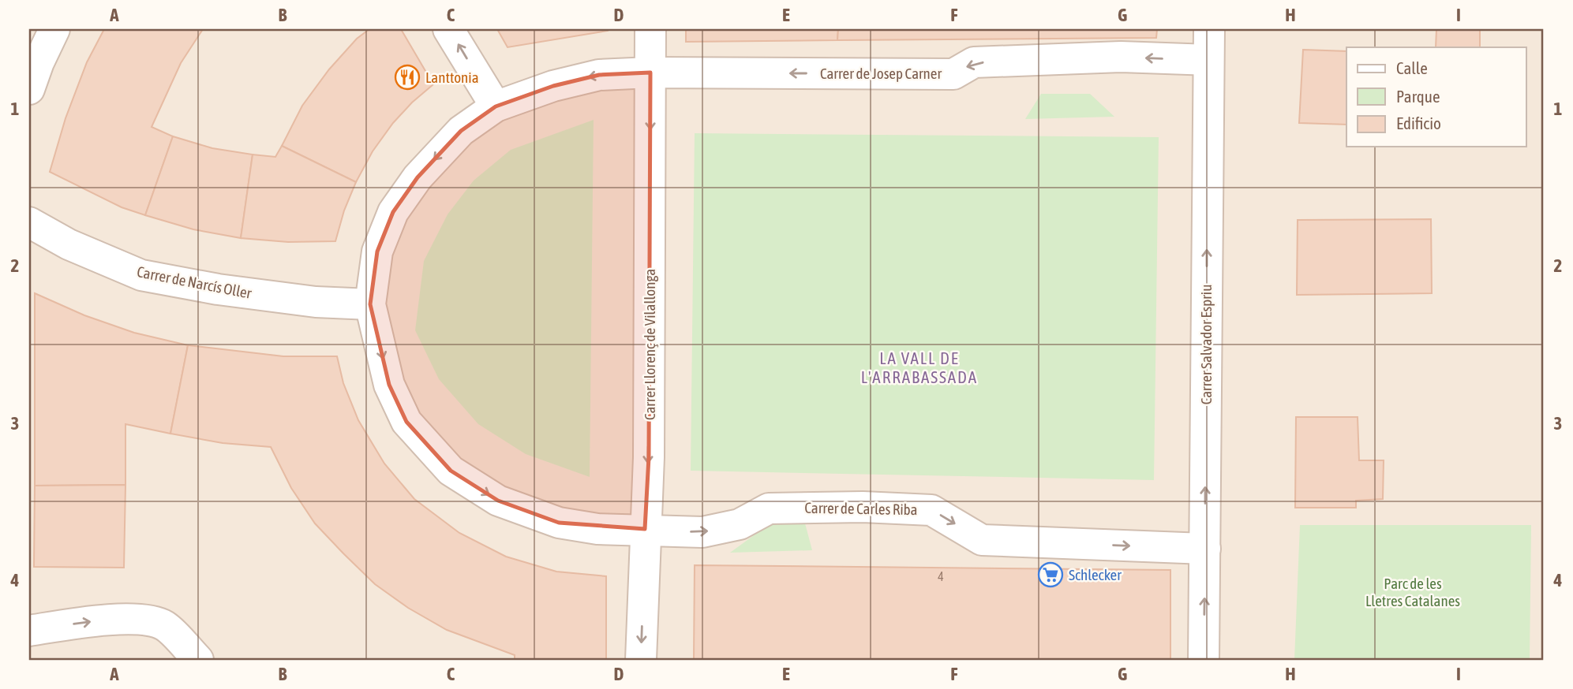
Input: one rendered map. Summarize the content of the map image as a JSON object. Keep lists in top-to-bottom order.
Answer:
{
  "streets": {
    "street": [
      "Carrer de Josep Carner",
      "Carrer de Narcís Oller",
      "Carrer Llorenç de Vilallonga",
      "Carrer Salvador Espriu",
      "Carrer de Carles Riba"
    ]
  },
  "crossings": [
    ["Carrer de Josep Carner", "Carrer de Narcís Oller"],
    ["Carrer de Josep Carner", "Carrer Llorenç de Vilallonga"],
    ["Carrer de Josep Carner", "Carrer Salvador Espriu"],
    ["Carrer de Josep Carner", "Carrer de Carles Riba"],
    ["Carrer de Narcís Oller", "Carrer de Carles Riba"],
    ["Carrer Llorenç de Vilallonga", "Carrer de Carles Riba"],
    ["Carrer Salvador Espriu", "Carrer de Carles Riba"]
  ],
  "one_way": [
    "Carrer de Josep Carner",
    "Carrer Llorenç de Vilallonga",
    "Carrer Salvador Espriu",
    "Carrer de Carles Riba"
  ],
  "districts": ["LA VALL DE L'ARRABASSADA"],
  "parks": ["Parc de les Lletres Catalanes"],
  "places": {
    "restaurant": ["Lanttonia"],
    "supermarket": ["Schlecker"]
  },
  "house_numbers": ["4"],
  "legend": ["Calle", "Parque", "Edificio"],
  "grid": {
    "columns": [
      "A",
      "B",
      "C",
      "D",
      "E",
      "F",
      "G",
      "H",
      "I"
    ],
    "rows": [
      "1",
      "2",
      "3",
      "4"
    ]
  }
}
